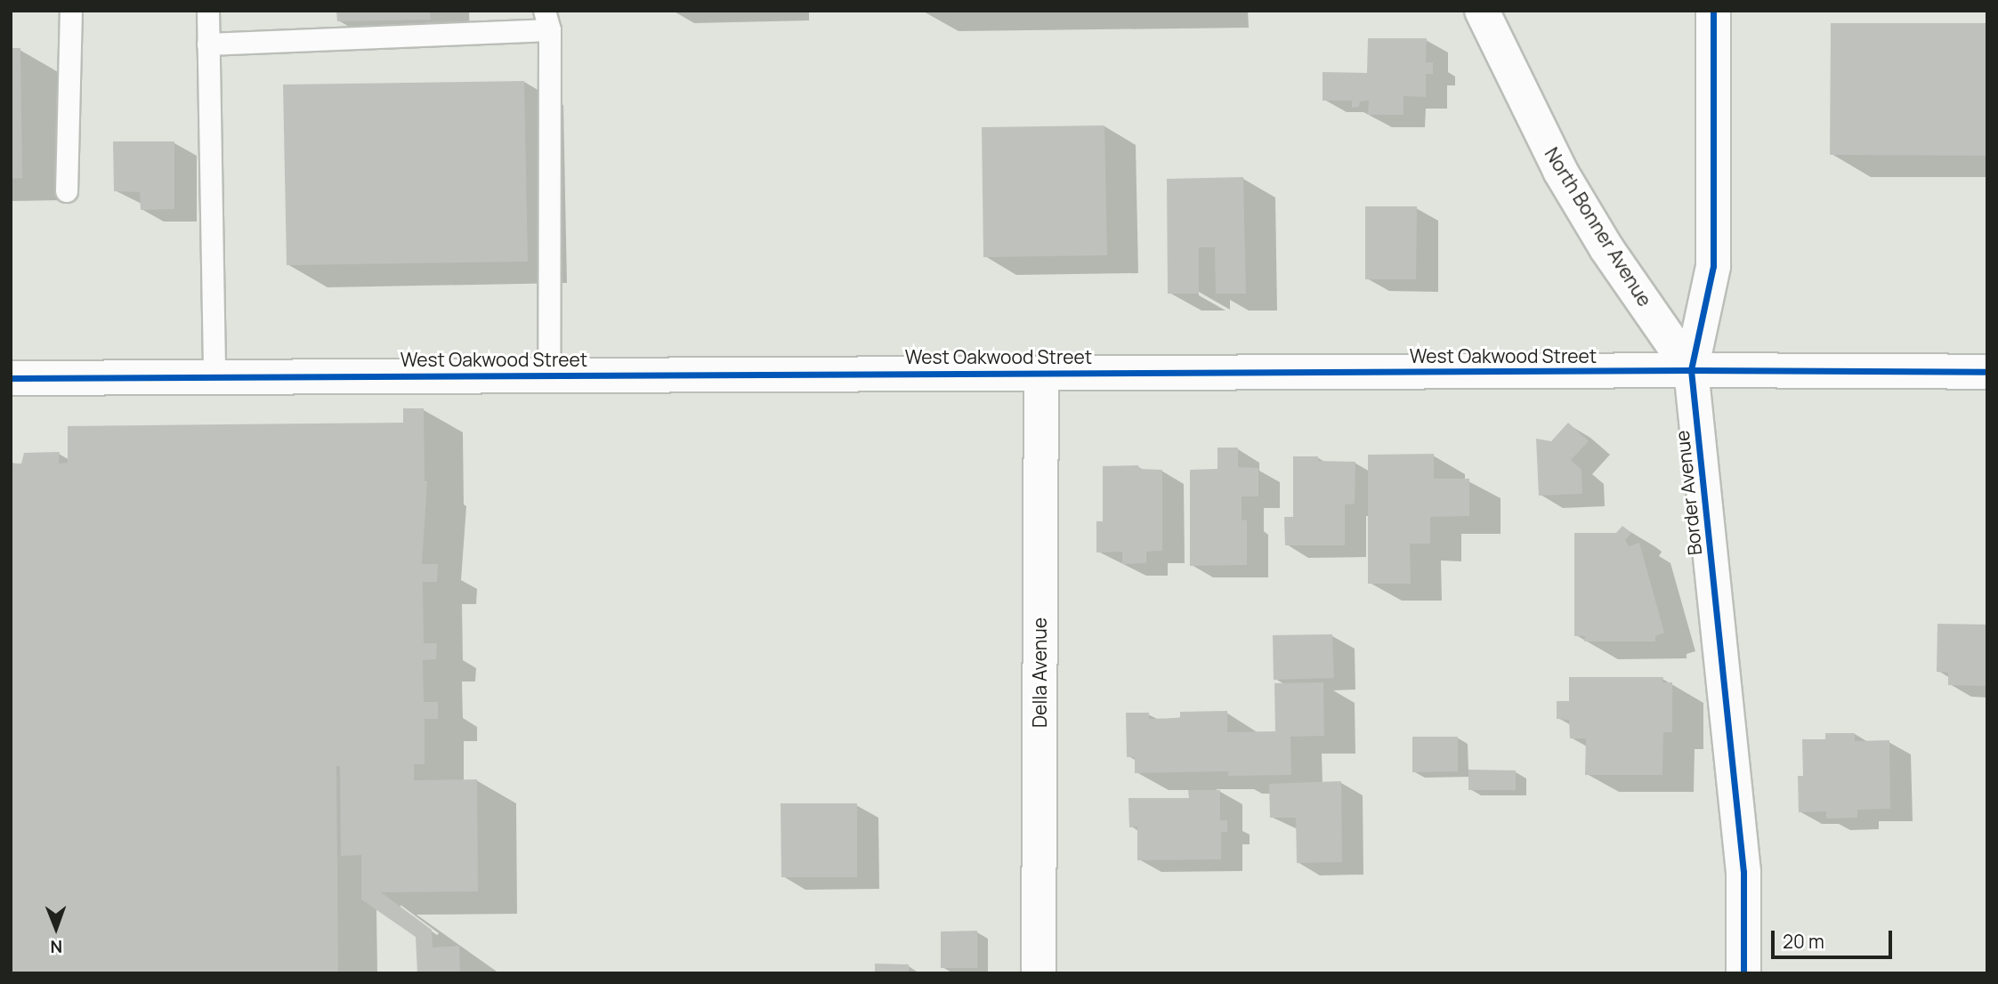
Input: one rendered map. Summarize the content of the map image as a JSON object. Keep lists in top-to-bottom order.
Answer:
{
  "streets": {
    "street": [
      "North Bonner Avenue",
      "West Oakwood Street",
      "Border Avenue",
      "Della Avenue"
    ]
  },
  "crossings": [
    ["North Bonner Avenue", "West Oakwood Street"],
    ["North Bonner Avenue", "Border Avenue"],
    ["West Oakwood Street", "Border Avenue"],
    ["West Oakwood Street", "Della Avenue"]
  ],
  "scale_bar": "20 m",
  "north": "bottom"
}
